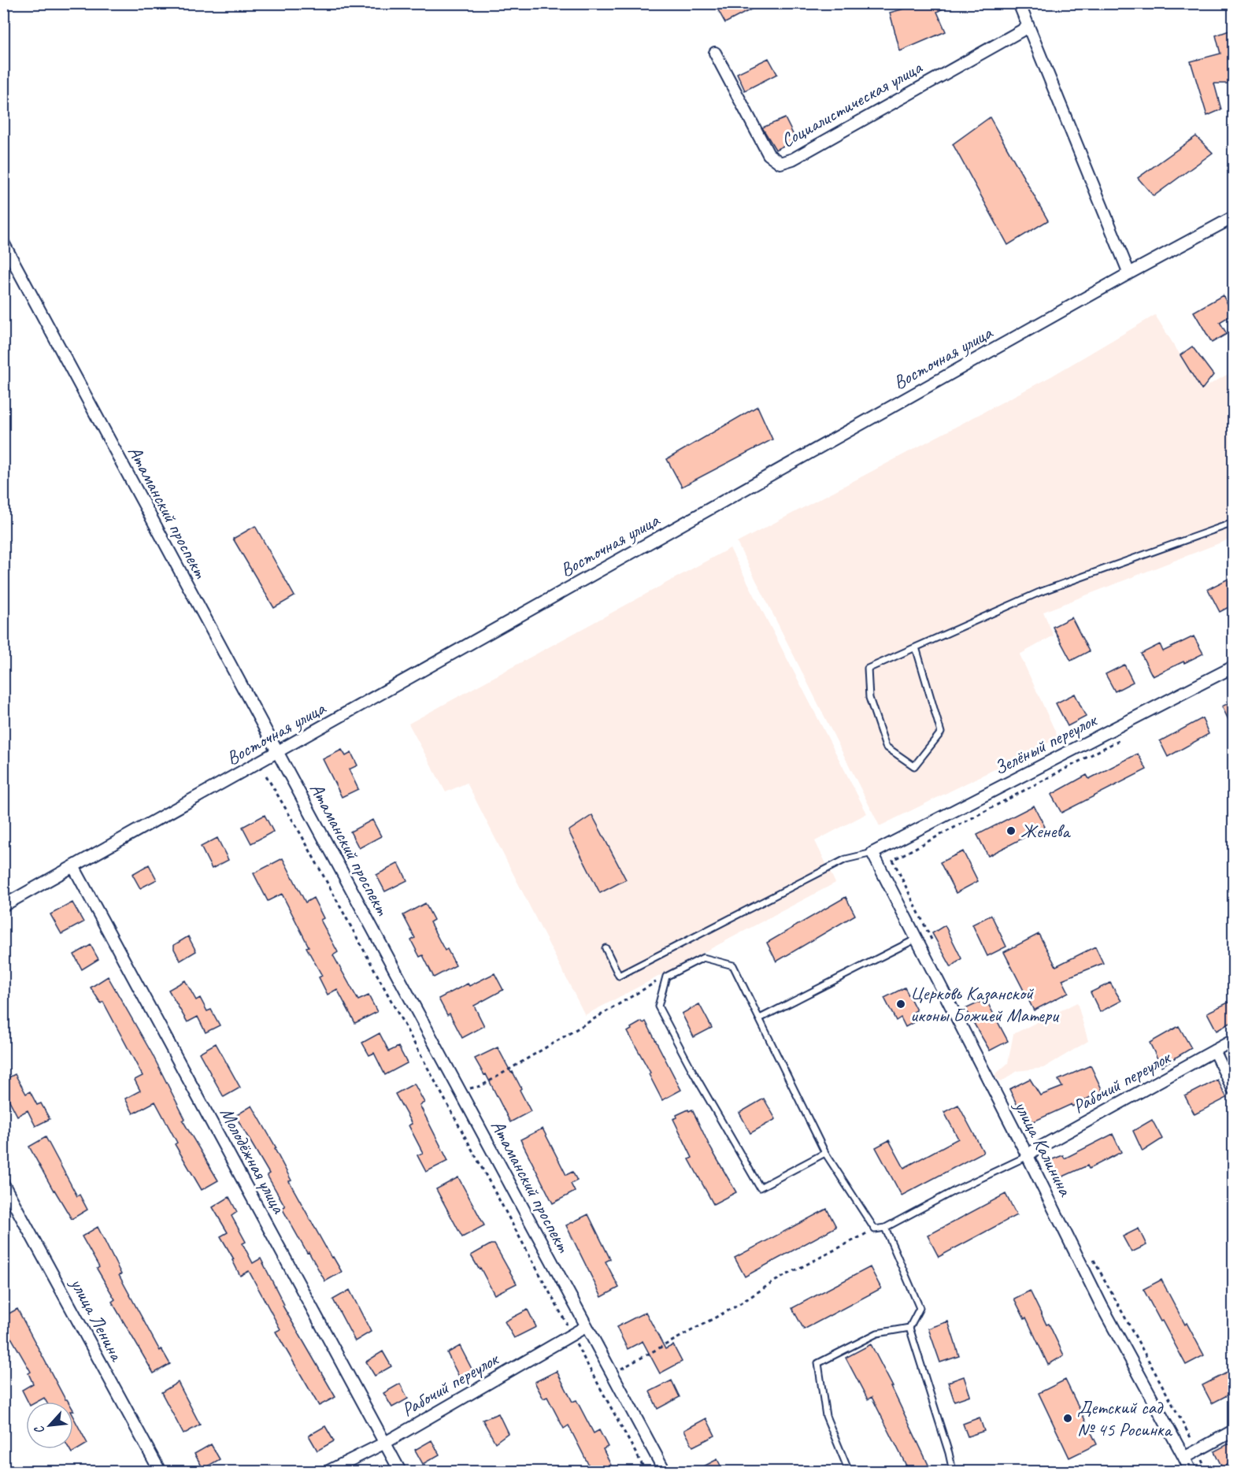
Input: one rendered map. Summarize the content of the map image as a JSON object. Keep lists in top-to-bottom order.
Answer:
{
  "streets": {
    "street": [
      "Социалистическая улица",
      "Восточная улица",
      "Атаманский проспект",
      "Зелёный переулок",
      "Рабочий переулок",
      "улица Калинина",
      "Молодёжная улица",
      "улица Ленина"
    ]
  },
  "crossings": [
    ["Восточная улица", "Атаманский проспект"],
    ["Восточная улица", "Молодёжная улица"],
    ["Атаманский проспект", "Рабочий переулок"],
    ["Зелёный переулок", "улица Калинина"],
    ["Рабочий переулок", "улица Калинина"],
    ["Рабочий переулок", "Молодёжная улица"]
  ],
  "places": ["Женева", "Церковь Казанской иконы Божией Матери", "Детский сад № 45 Росинка"],
  "north": "bottom left"
}
